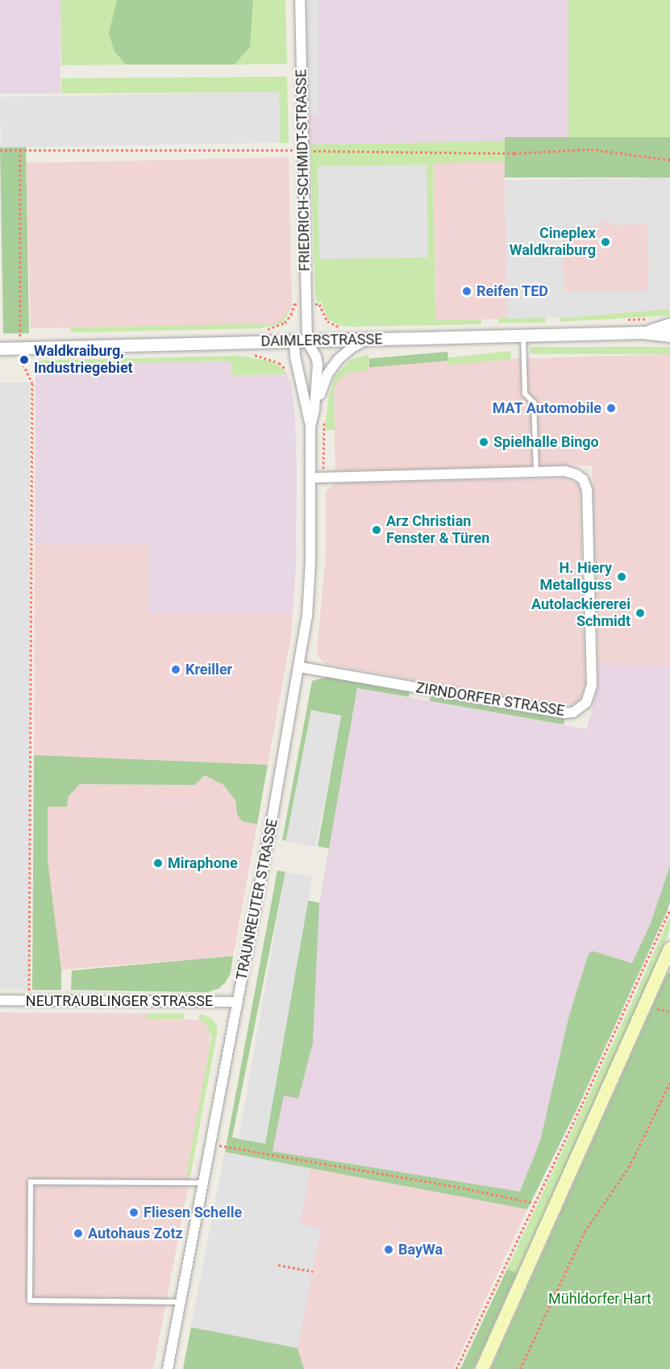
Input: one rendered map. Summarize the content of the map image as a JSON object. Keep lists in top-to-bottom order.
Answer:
{
  "streets": {
    "street": [
      "FRIEDRICH-SCHMIDT-STRASSE",
      "DAIMLERSTRASSE",
      "ZIRNDORFER STRASSE",
      "TRAUNREUTER STRASSE",
      "NEUTRAUBLINGER STRASSE"
    ]
  },
  "crossings": [
    ["FRIEDRICH-SCHMIDT-STRASSE", "DAIMLERSTRASSE"],
    ["FRIEDRICH-SCHMIDT-STRASSE", "TRAUNREUTER STRASSE"],
    ["DAIMLERSTRASSE", "TRAUNREUTER STRASSE"],
    ["ZIRNDORFER STRASSE", "TRAUNREUTER STRASSE"],
    ["TRAUNREUTER STRASSE", "NEUTRAUBLINGER STRASSE"]
  ],
  "parks": ["Mühldorfer Hart"],
  "places": [
    "Cineplex Waldkraiburg",
    "Reifen TED",
    "Waldkraiburg, Industriegebiet",
    "MAT Automobile",
    "Spielhalle Bingo",
    "Arz Christian Fenster & Türen",
    "H. Hiery Metallguss",
    "Autolackiererei Schmidt",
    "Kreiller",
    "Miraphone",
    "Fliesen Schelle",
    "Autohaus Zotz",
    "BayWa"
  ]
}
